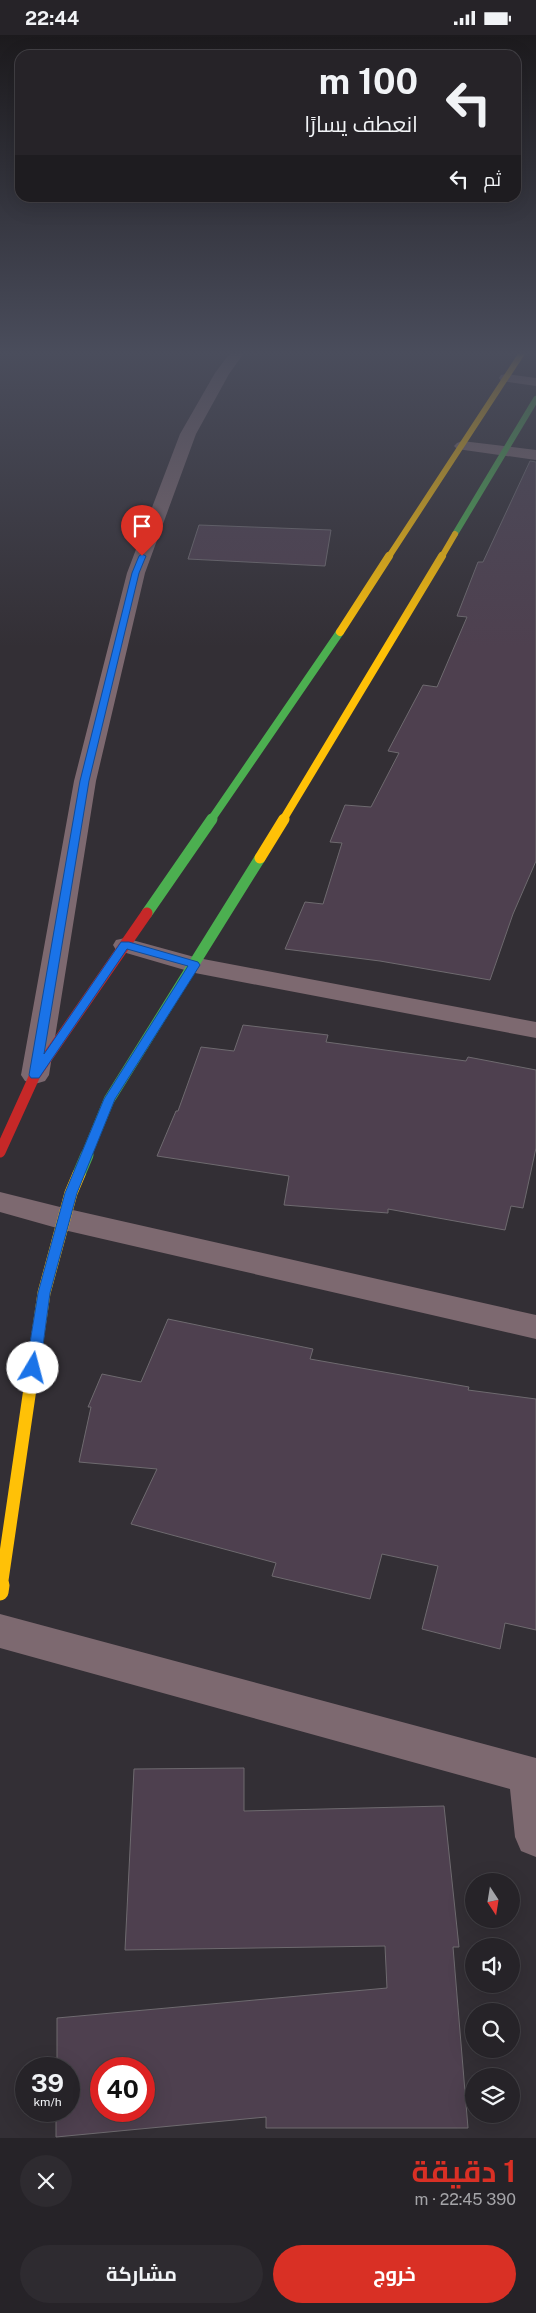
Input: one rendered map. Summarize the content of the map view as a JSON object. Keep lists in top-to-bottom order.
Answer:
{
  "north": "bottom",
  "page": {
    "status": "22:44",
    "turn": ["100 m", "انعطف يسارًا"],
    "then": "ثم",
    "speed": "39 km/h",
    "limit": "40",
    "heading": ["1 دقيقة", "390 m · 22:45"],
    "buttons": ["خروج", "مشاركة"]
  }
}
